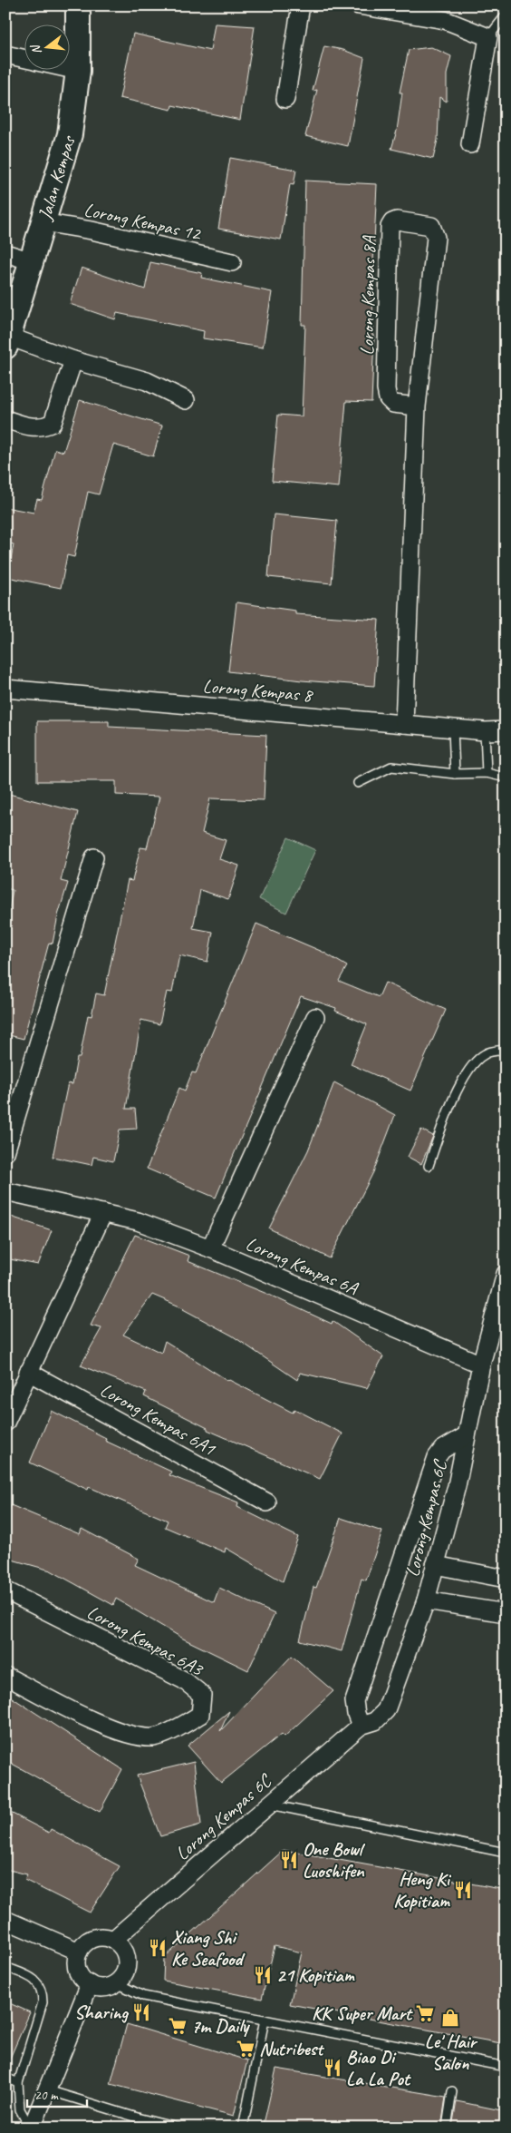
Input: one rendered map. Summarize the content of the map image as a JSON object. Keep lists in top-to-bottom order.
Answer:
{
  "streets": {
    "street": [
      "Jalan Kempas",
      "Lorong Kempas 12",
      "Lorong Kempas 8A",
      "Lorong Kempas 8",
      "Lorong Kempas 6A",
      "Lorong Kempas 6A1",
      "Lorong Kempas 6C",
      "Lorong Kempas 6A3"
    ]
  },
  "crossings": [
    ["Jalan Kempas", "Lorong Kempas 12"],
    ["Lorong Kempas 8A", "Lorong Kempas 8"],
    ["Lorong Kempas 6A", "Lorong Kempas 6C"]
  ],
  "places": {
    "restaurant": [
      "One Bowl Luoshifen",
      "Heng Ki Kopitiam",
      "Xiang Shi Ke Seafood",
      "21 Kopitiam",
      "Sharing",
      "Biao Di La La Pot"
    ],
    "supermarket": ["KK Super Mart", "7m Daily", "Nutribest"],
    "shop": ["Le' Hair Salon"]
  },
  "scale_bar": "20 m",
  "north": "left"
}
